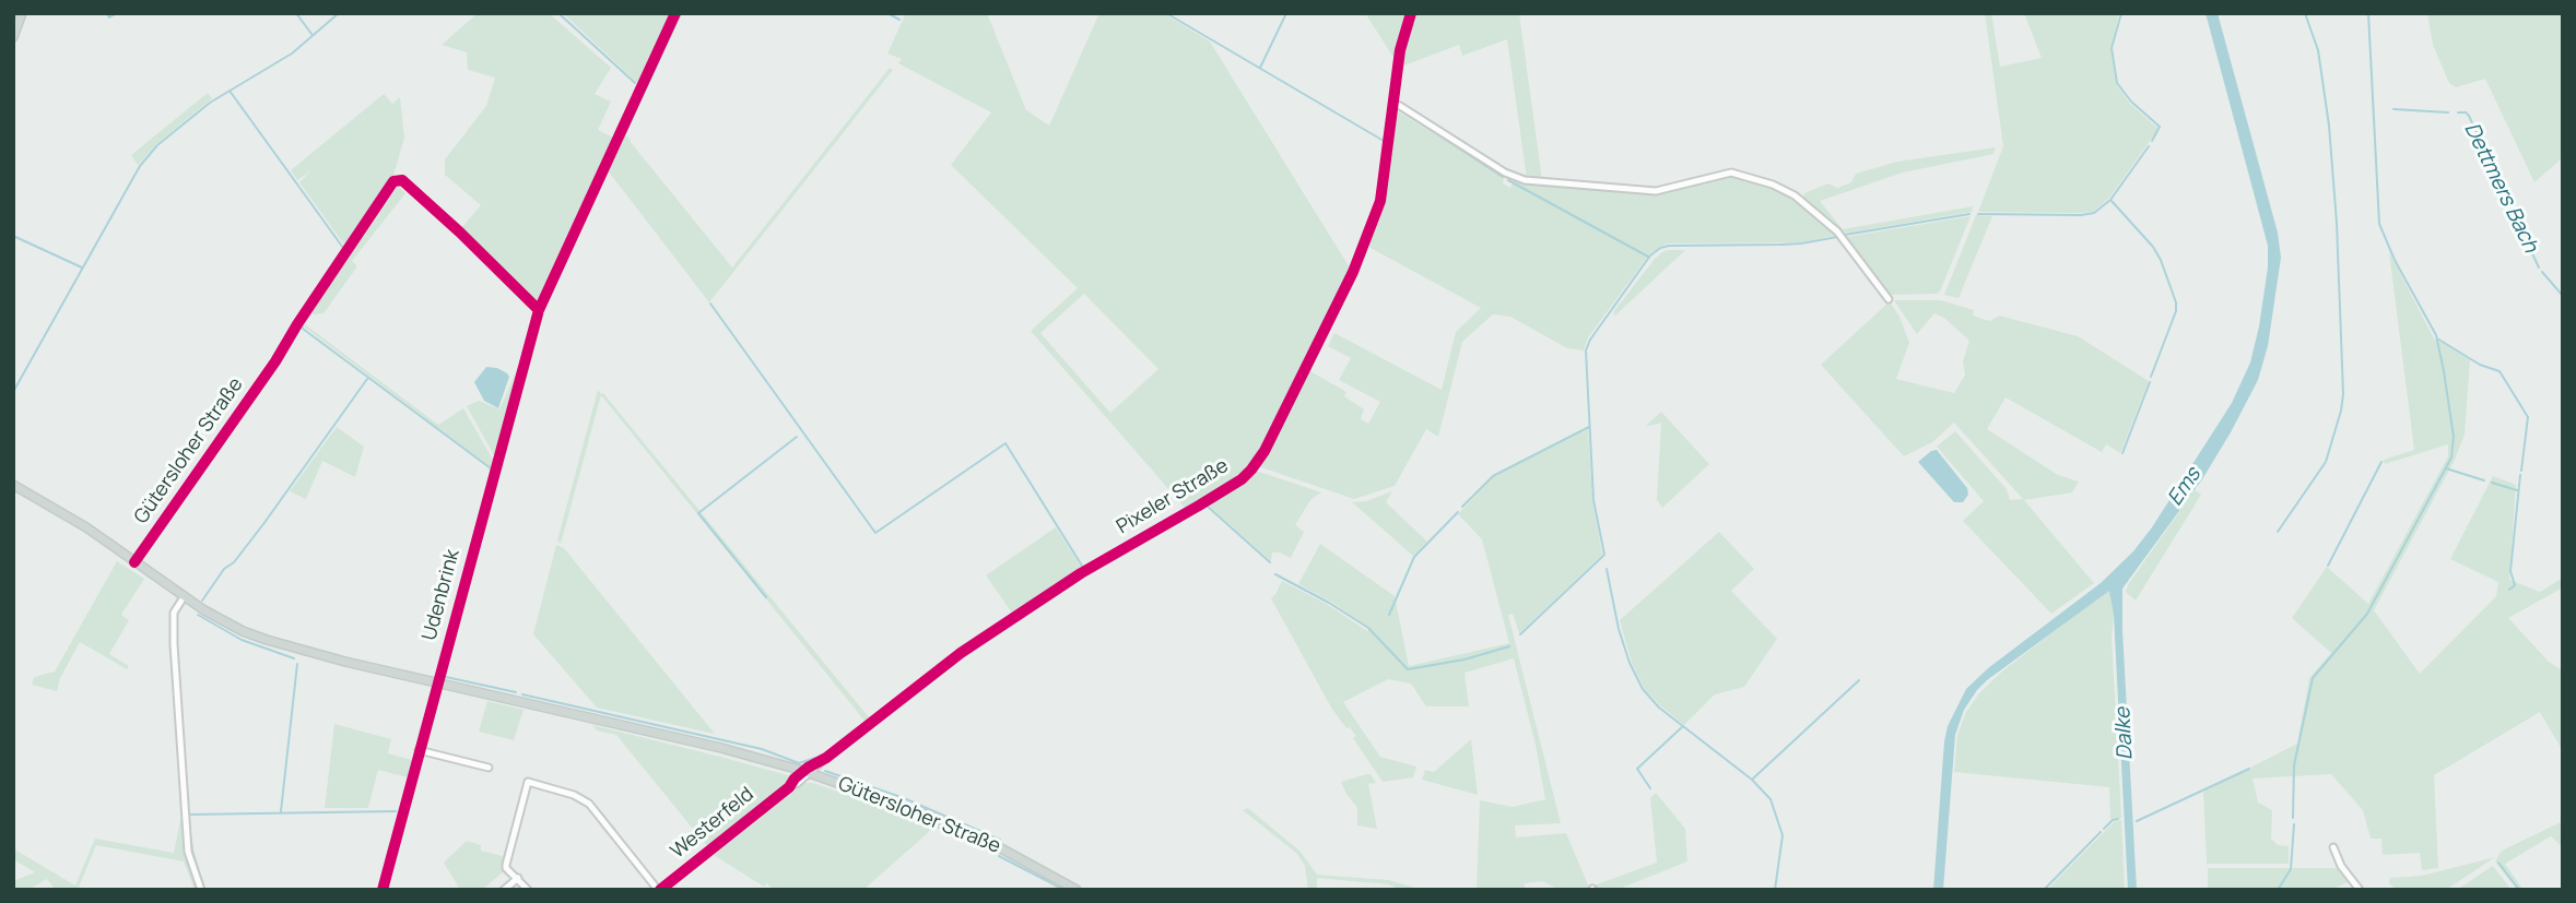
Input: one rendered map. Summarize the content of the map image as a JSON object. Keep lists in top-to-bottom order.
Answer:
{
  "streets": {
    "main road": ["Gütersloher Straße"],
    "street": ["Pixeler Straße", "Udenbrink", "Westerfeld"]
  },
  "crossings": [
    ["Gütersloher Straße", "Pixeler Straße"],
    ["Gütersloher Straße", "Udenbrink"],
    ["Gütersloher Straße", "Westerfeld"],
    ["Pixeler Straße", "Westerfeld"]
  ],
  "water": ["Dettmers Bach", "Ems", "Dalke"]
}
